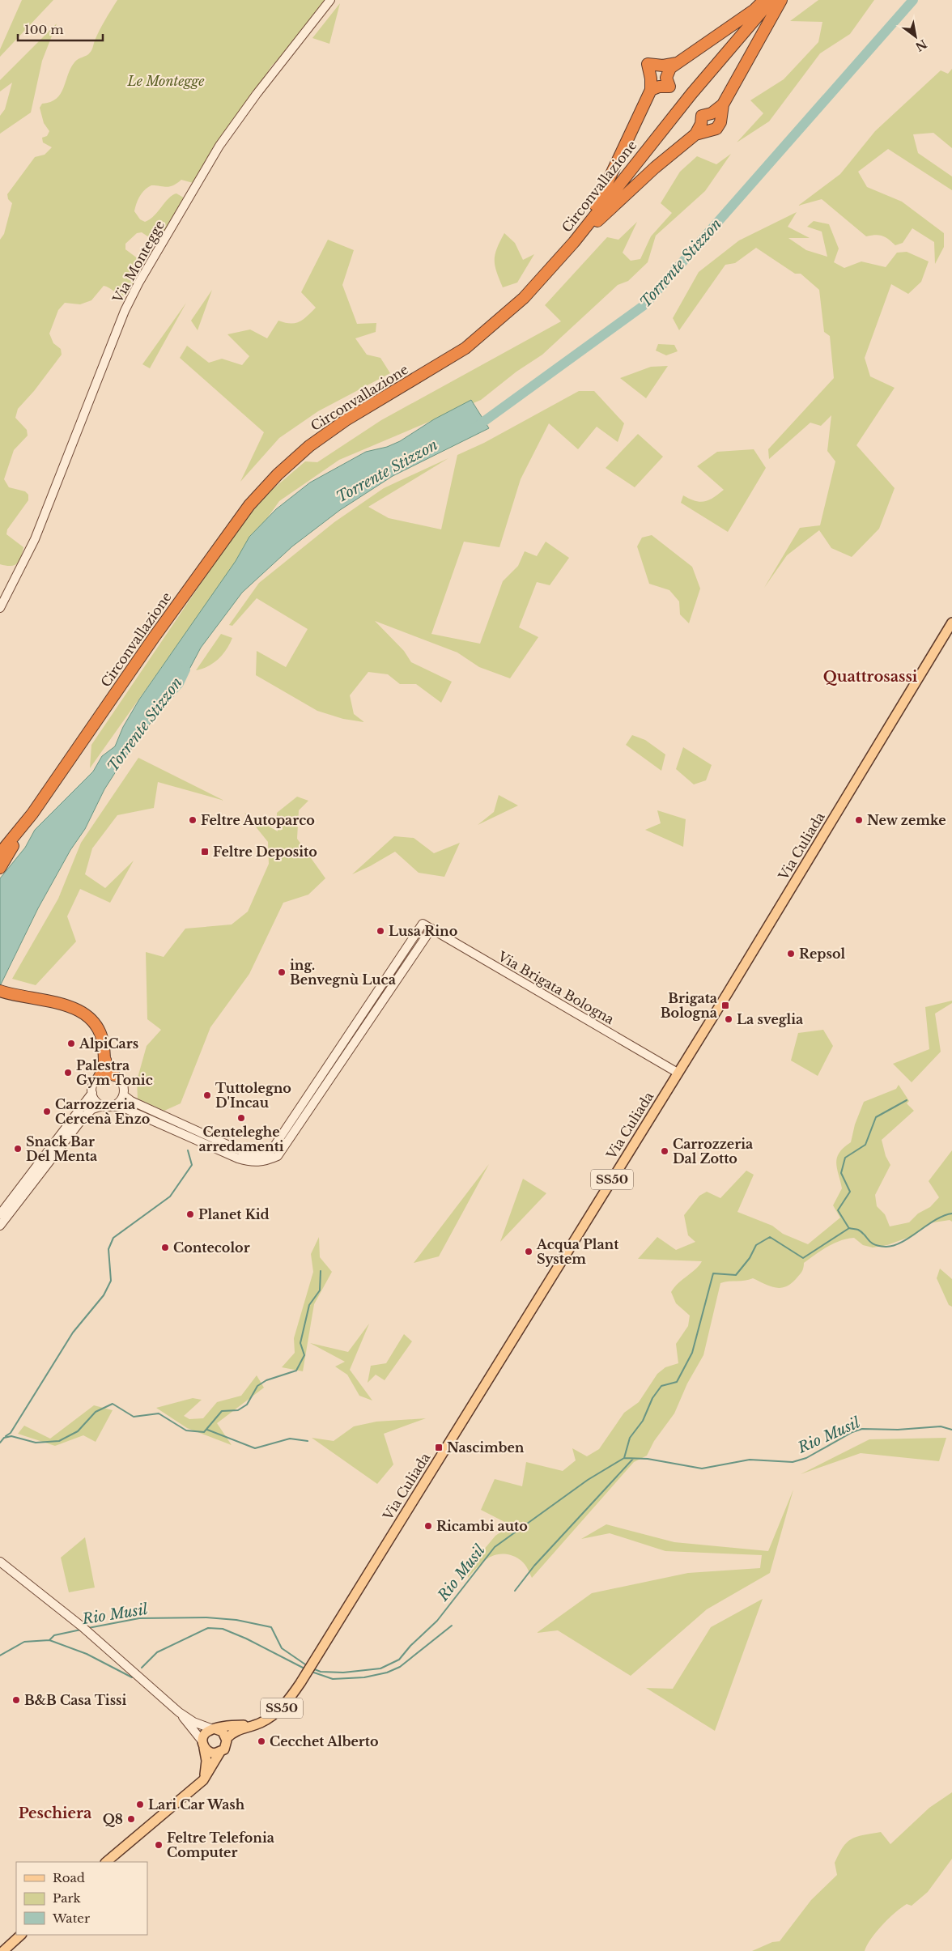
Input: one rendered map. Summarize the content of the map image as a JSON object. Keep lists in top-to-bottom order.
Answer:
{
  "streets": {
    "highway": ["Circonvallazione"],
    "main road": ["Via Culiada", "SS50"],
    "street": ["Via Montegge", "Via Brigata Bologna"]
  },
  "crossings": [
    ["Via Culiada", "Via Brigata Bologna"]
  ],
  "districts": ["Quattrosassi", "Peschiera"],
  "water": ["Torrente Stizzon", "Rio Musil"],
  "parks": ["Le Montegge"],
  "places": {
    "other": [
      "Feltre Autoparco",
      "New zemke",
      "Lusa Rino",
      "Repsol",
      "ing. Benvegnù Luca",
      "La sveglia",
      "AlpiCars",
      "Palestra Gym Tonic",
      "Tuttolegno D'Incau",
      "Carrozzeria Cercenà Enzo",
      "Centeleghe arredamenti",
      "Snack Bar Del Menta",
      "Carrozzeria Dal Zotto",
      "Planet Kid",
      "Contecolor",
      "Acqua Plant System",
      "Ricambi auto",
      "B&B Casa Tissi",
      "Cecchet Alberto",
      "Lari Car Wash",
      "Q8",
      "Feltre Telefonia Computer"
    ],
    "transit": ["Feltre Deposito", "Brigata Bologna", "Nascimben"]
  },
  "legend": ["Road", "Park", "Water"],
  "scale_bar": "100 m",
  "north": "bottom right"
}
